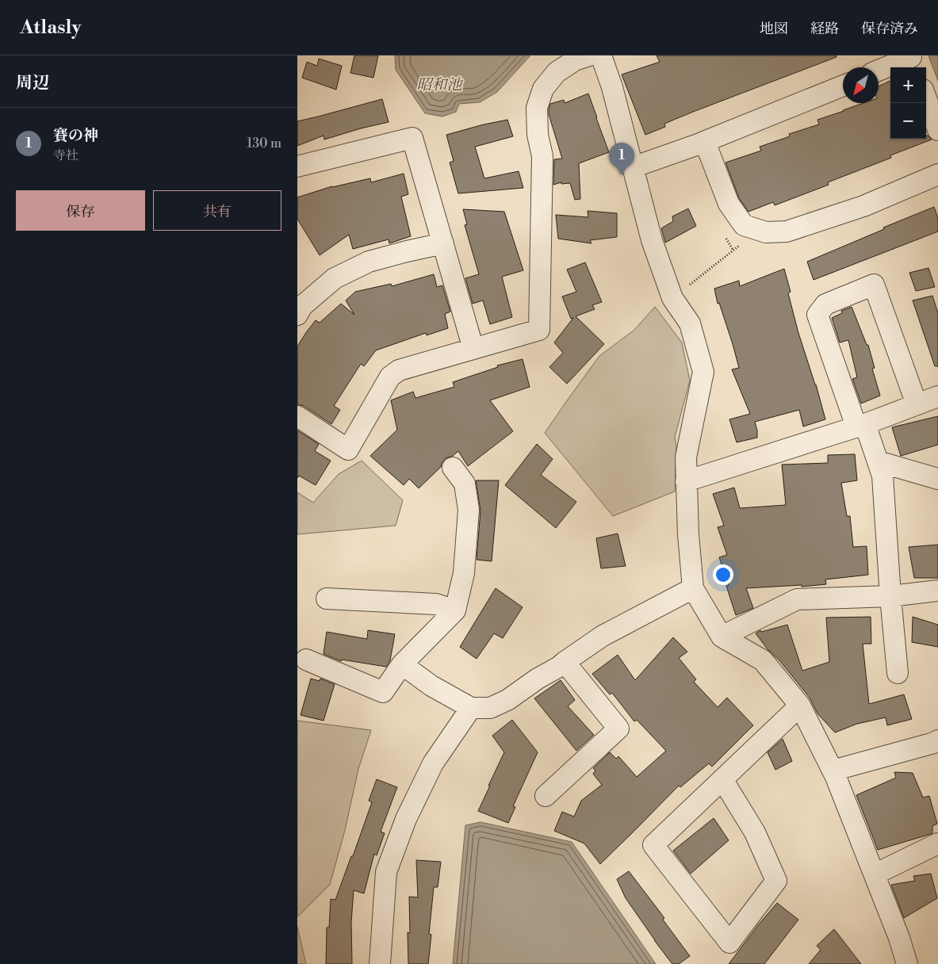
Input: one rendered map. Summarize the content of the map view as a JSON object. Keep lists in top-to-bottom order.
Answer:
{
  "water": ["昭和池"],
  "north": "bottom left",
  "page": {
    "header": "Atlasly",
    "nav": ["地図", "経路", "保存済み"],
    "heading": "周辺",
    "map_buttons": ["+", "−"],
    "list": [
      {
        "mark": "1",
        "name": "賽の神",
        "note": "寺社",
        "value": "130 m"
      }
    ],
    "pins": "1",
    "buttons": ["保存", "共有"]
  }
}
